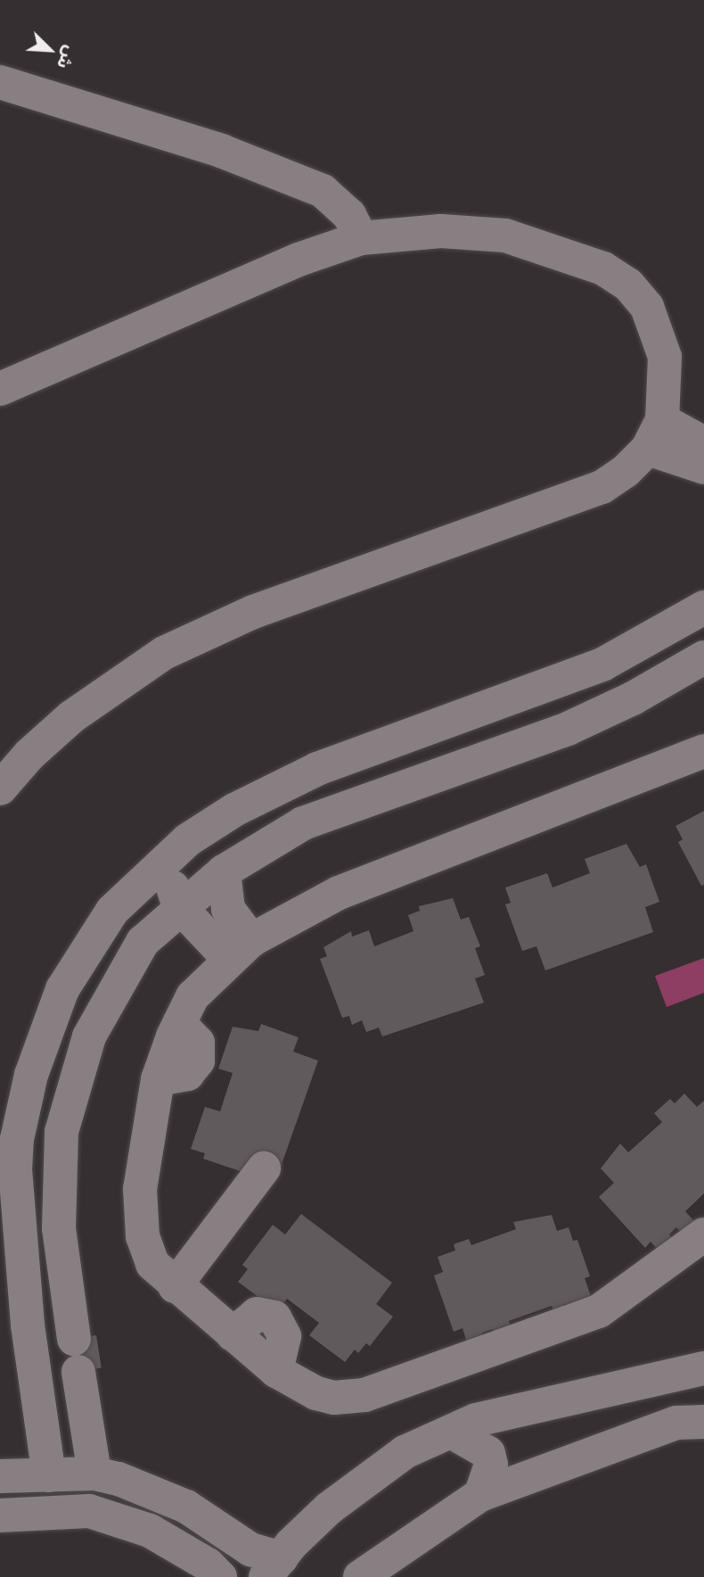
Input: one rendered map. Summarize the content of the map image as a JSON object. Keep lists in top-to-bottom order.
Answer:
{
  "north": "bottom right"
}
